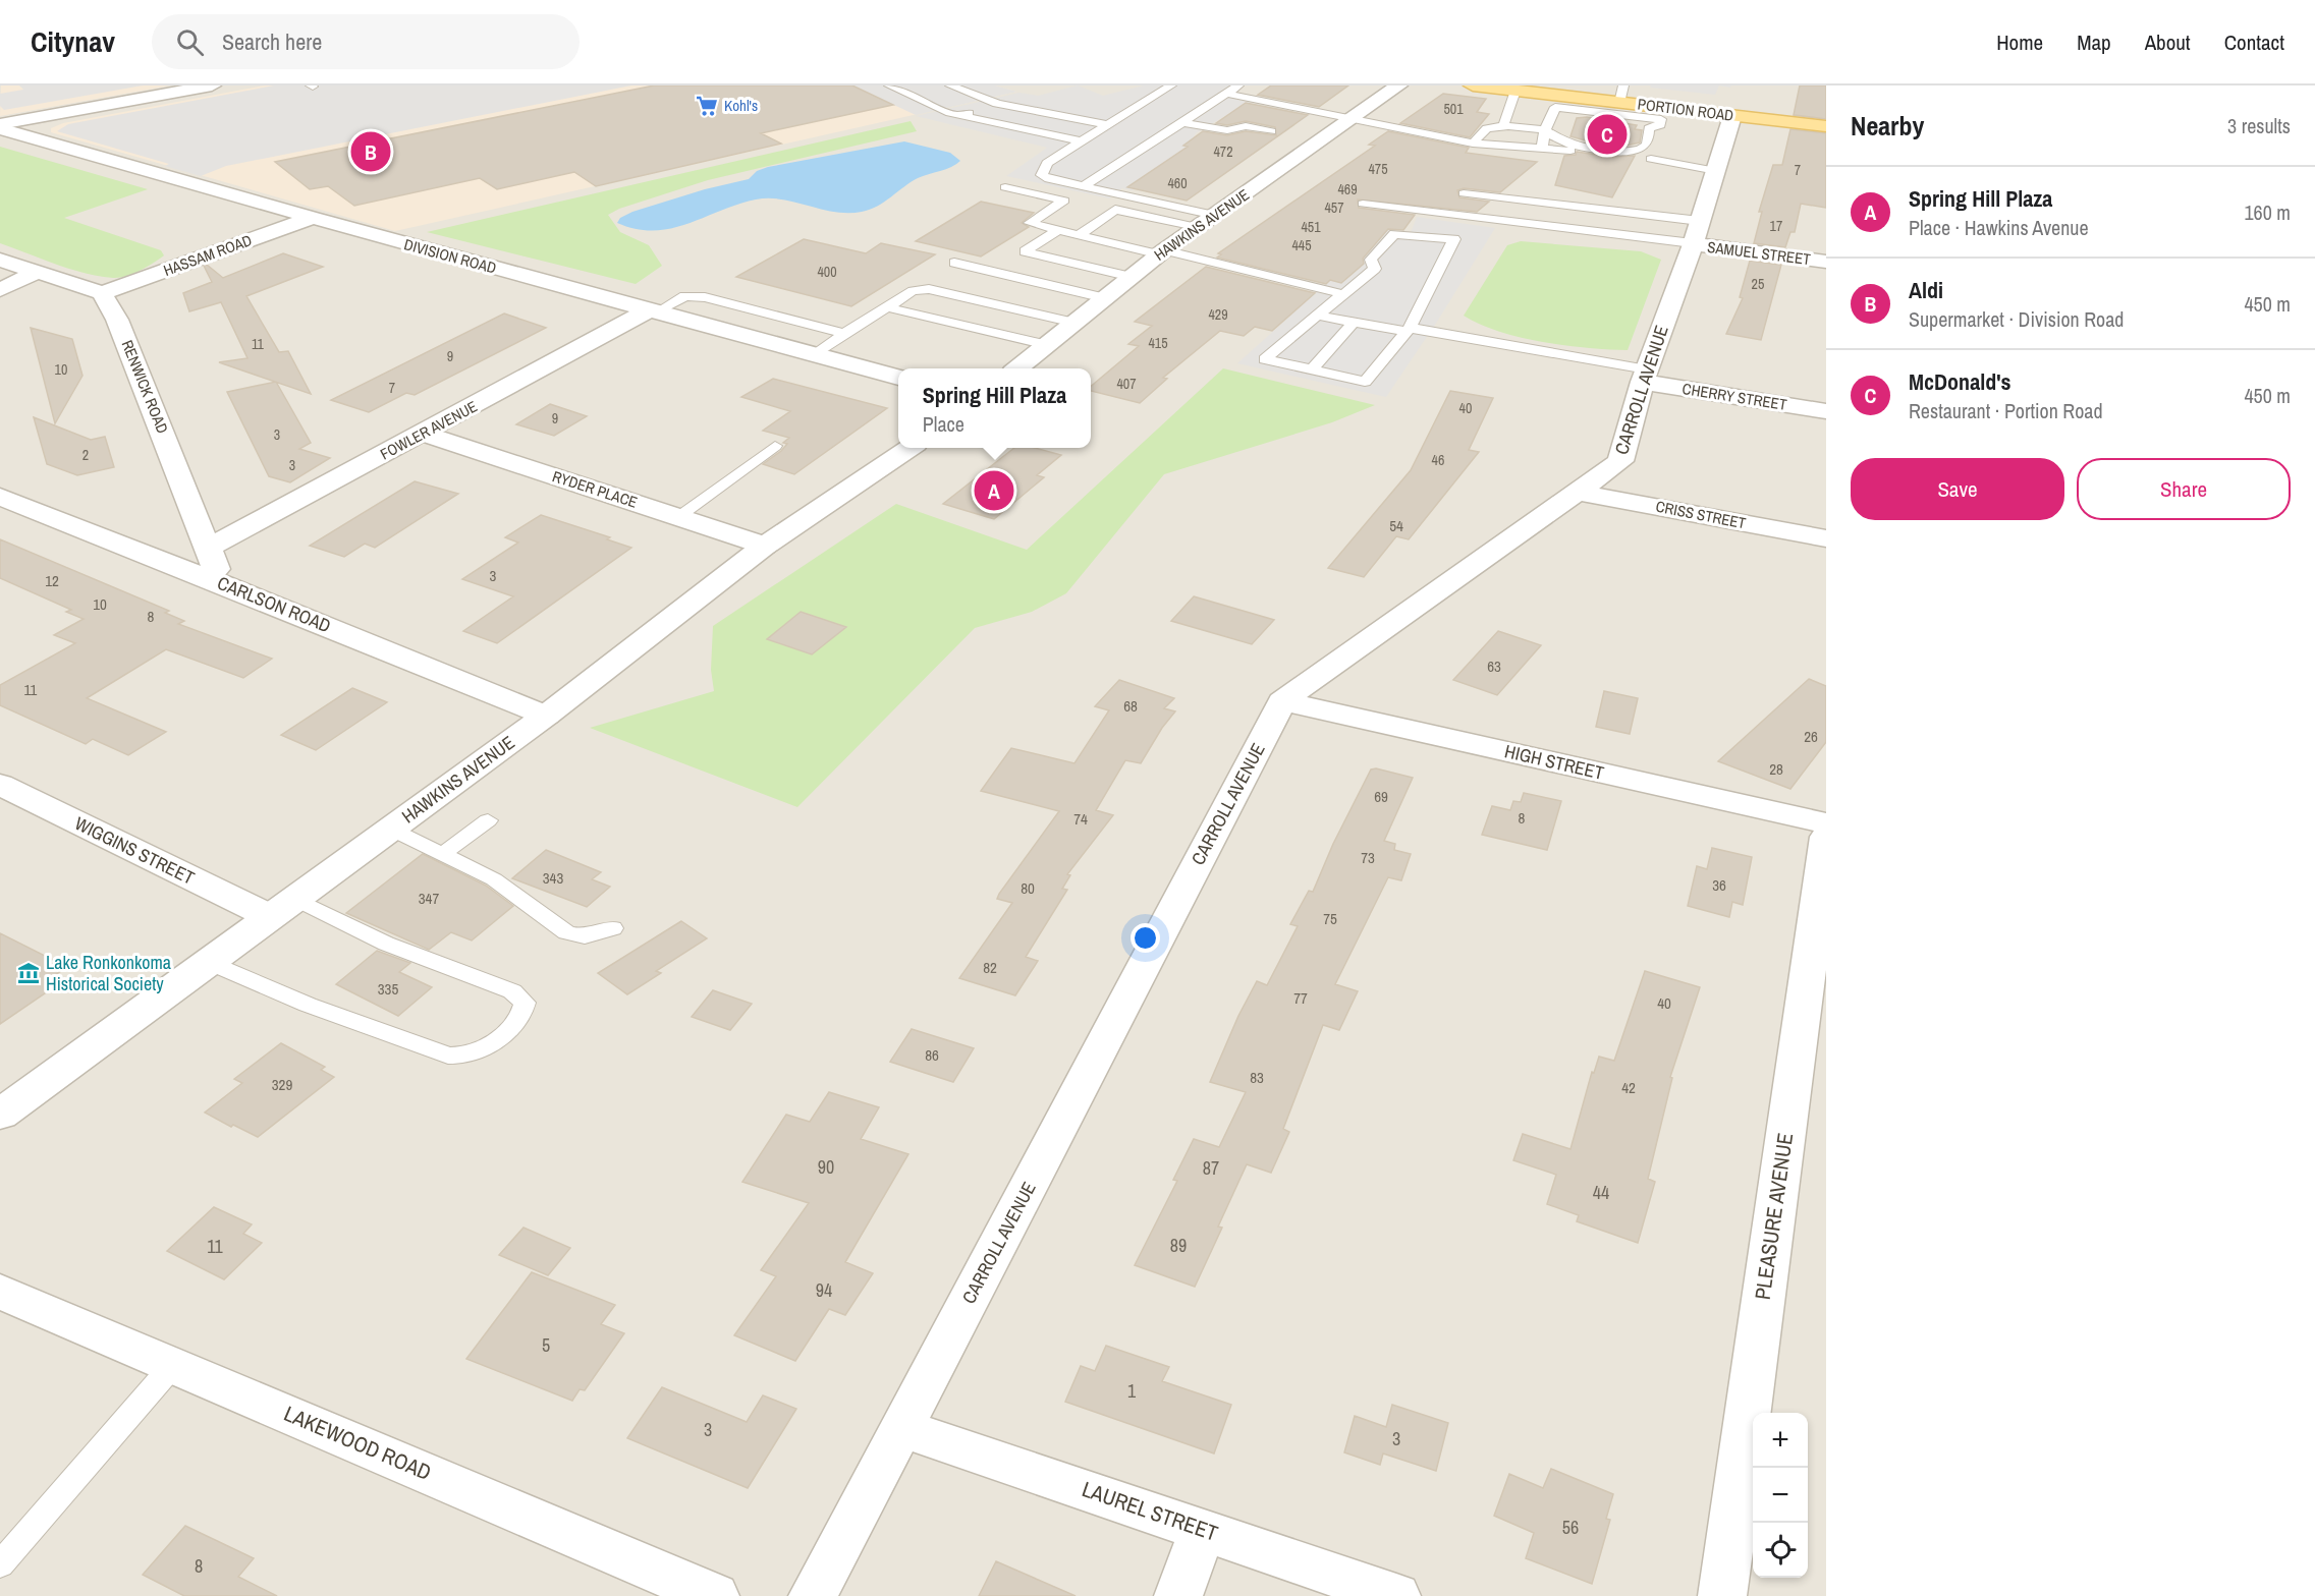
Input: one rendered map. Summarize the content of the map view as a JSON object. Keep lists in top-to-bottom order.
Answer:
{
  "streets": {
    "main road": ["PORTION ROAD"],
    "street": [
      "HAWKINS AVENUE",
      "SAMUEL STREET",
      "HASSAM ROAD",
      "DIVISION ROAD",
      "RENWICK ROAD",
      "CARROLL AVENUE",
      "CHERRY STREET",
      "FOWLER AVENUE",
      "RYDER PLACE",
      "CRISS STREET",
      "CARLSON ROAD",
      "HIGH STREET",
      "WIGGINS STREET",
      "PLEASURE AVENUE",
      "LAKEWOOD ROAD",
      "LAUREL STREET"
    ]
  },
  "crossings": [
    ["PORTION ROAD", "CARROLL AVENUE"],
    ["HAWKINS AVENUE", "RYDER PLACE"],
    ["HAWKINS AVENUE", "CARLSON ROAD"],
    ["HAWKINS AVENUE", "WIGGINS STREET"],
    ["SAMUEL STREET", "CARROLL AVENUE"],
    ["HASSAM ROAD", "DIVISION ROAD"],
    ["HASSAM ROAD", "RENWICK ROAD"],
    ["DIVISION ROAD", "FOWLER AVENUE"],
    ["RENWICK ROAD", "FOWLER AVENUE"],
    ["RENWICK ROAD", "CARLSON ROAD"],
    ["CARROLL AVENUE", "CHERRY STREET"],
    ["CARROLL AVENUE", "CRISS STREET"],
    ["CARROLL AVENUE", "HIGH STREET"],
    ["CARROLL AVENUE", "LAUREL STREET"],
    ["FOWLER AVENUE", "RYDER PLACE"]
  ],
  "places": {
    "supermarket": ["Kohl's"],
    "museum": ["Lake Ronkonkoma Historical Society"]
  },
  "house_numbers": [
    "501",
    "472",
    "475",
    "7",
    "460",
    "469",
    "457",
    "17",
    "451",
    "445",
    "400",
    "25",
    "429",
    "415",
    "11",
    "9",
    "10",
    "407",
    "7",
    "40",
    "9",
    "3",
    "2",
    "46",
    "3",
    "54",
    "3",
    "12",
    "10",
    "8",
    "63",
    "11",
    "68",
    "26",
    "28",
    "69",
    "8",
    "74",
    "73",
    "343",
    "36",
    "80",
    "347",
    "75",
    "82",
    "335",
    "77",
    "40",
    "86",
    "83",
    "329",
    "42",
    "90",
    "87",
    "44",
    "89",
    "11",
    "94",
    "5",
    "1",
    "3",
    "3",
    "56",
    "8"
  ],
  "page": {
    "header": "Citynav",
    "search": "Search here",
    "nav": [
      "Home",
      "Map",
      "About",
      "Contact"
    ],
    "heading": ["Nearby", "3 results"],
    "pins": ["C", "B", "A"],
    "list": [
      {
        "mark": "A",
        "name": "Spring Hill Plaza",
        "note": "Place · Hawkins Avenue",
        "value": "160 m"
      },
      {
        "mark": "B",
        "name": "Aldi",
        "note": "Supermarket · Division Road",
        "value": "450 m"
      },
      {
        "mark": "C",
        "name": "McDonald's",
        "note": "Restaurant · Portion Road",
        "value": "450 m"
      }
    ],
    "popup": ["Spring Hill Plaza", "Place"],
    "buttons": ["Save", "Share"],
    "map_buttons": ["+", "−"]
  }
}
